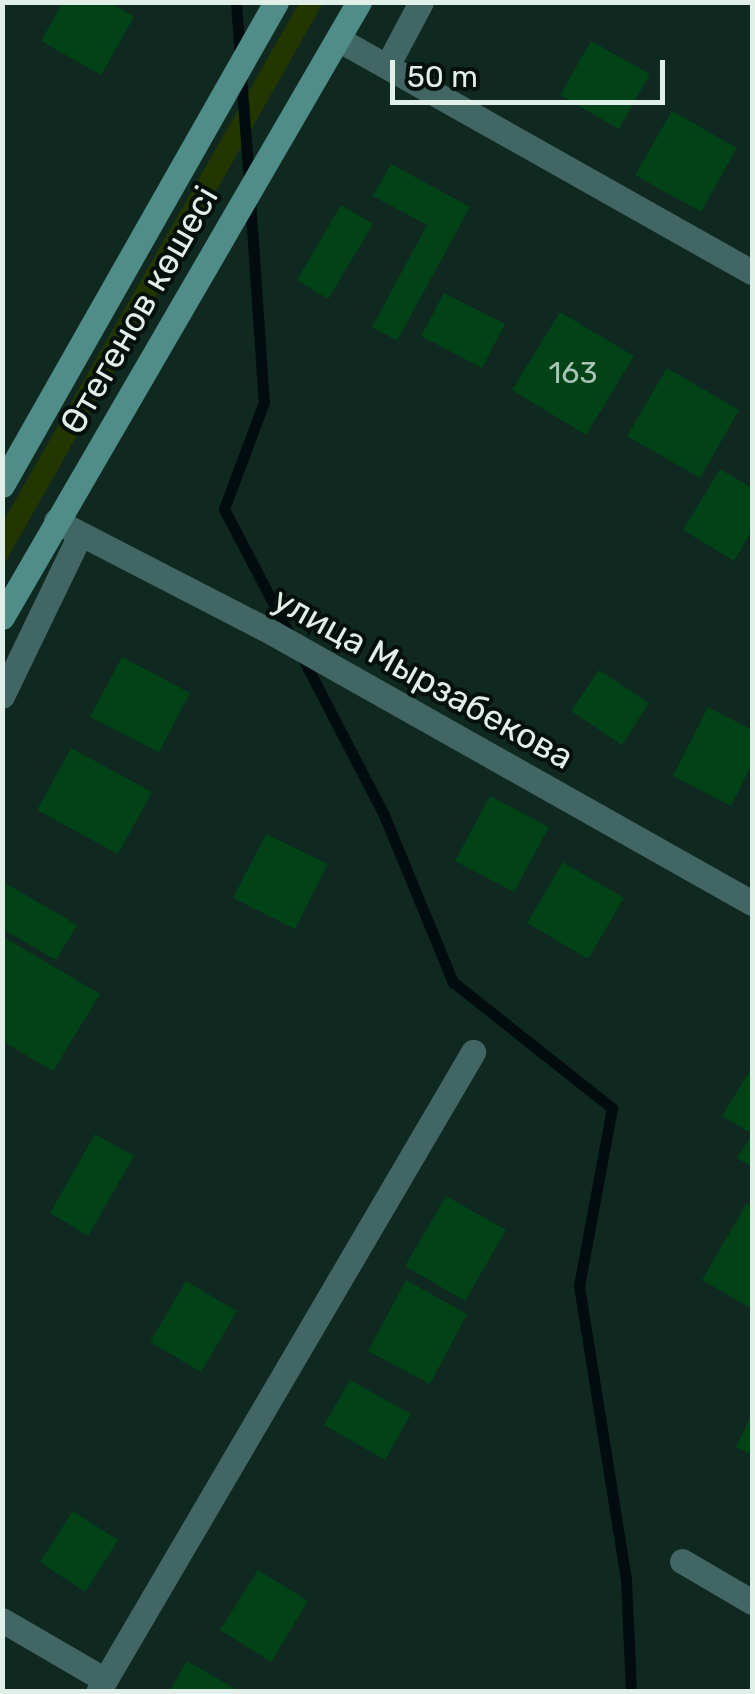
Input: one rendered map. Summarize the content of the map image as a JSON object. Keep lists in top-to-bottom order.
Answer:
{
  "streets": {
    "main road": ["Өтегенов көшесі"],
    "street": ["улица Мырзабекова"]
  },
  "crossings": [
    ["Өтегенов көшесі", "улица Мырзабекова"]
  ],
  "house_numbers": ["163"],
  "scale_bar": "50 m"
}
